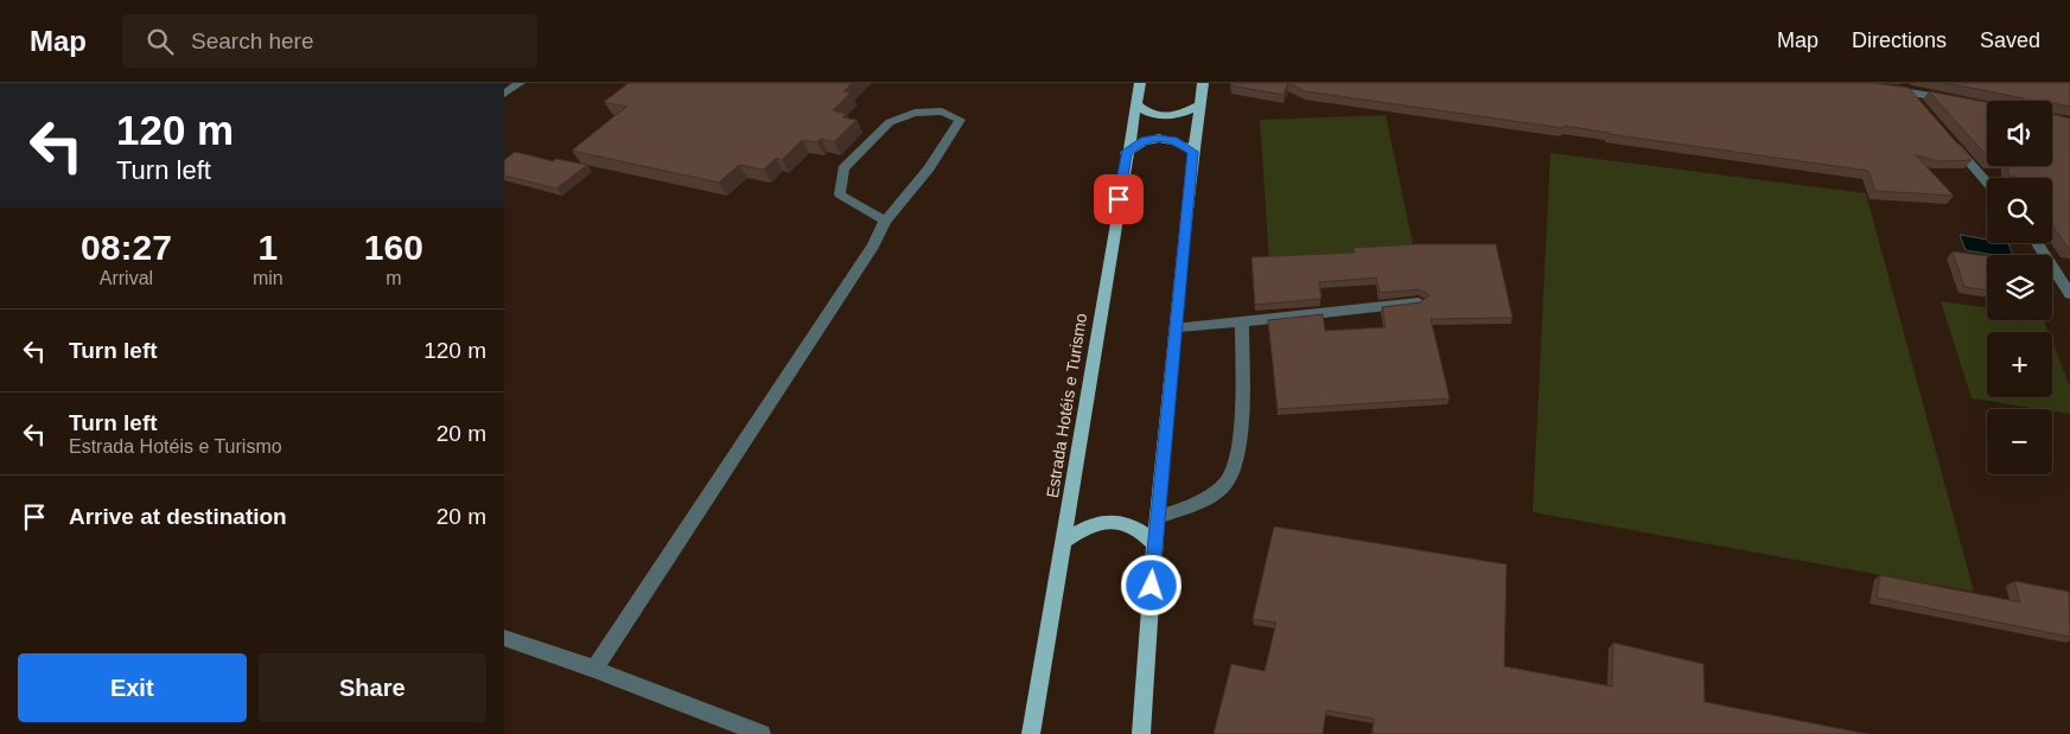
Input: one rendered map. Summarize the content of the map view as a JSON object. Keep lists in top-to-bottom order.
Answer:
{
  "streets": {
    "main road": ["Estrada Hotéis e Turismo"]
  },
  "page": {
    "header": "Map",
    "search": "Search here",
    "nav": ["Map", "Directions", "Saved"],
    "turn": ["120 m", "Turn left"],
    "map_buttons": ["+", "−"],
    "eta": [
      "08:27",
      "Arrival",
      "1",
      "min",
      "160",
      "m"
    ],
    "list": [
      {
        "name": "Turn left",
        "value": "120 m"
      },
      {
        "name": "Turn left",
        "note": "Estrada Hotéis e Turismo",
        "value": "20 m"
      },
      {
        "name": "Arrive at destination",
        "value": "20 m"
      }
    ],
    "buttons": ["Exit", "Share"]
  }
}
